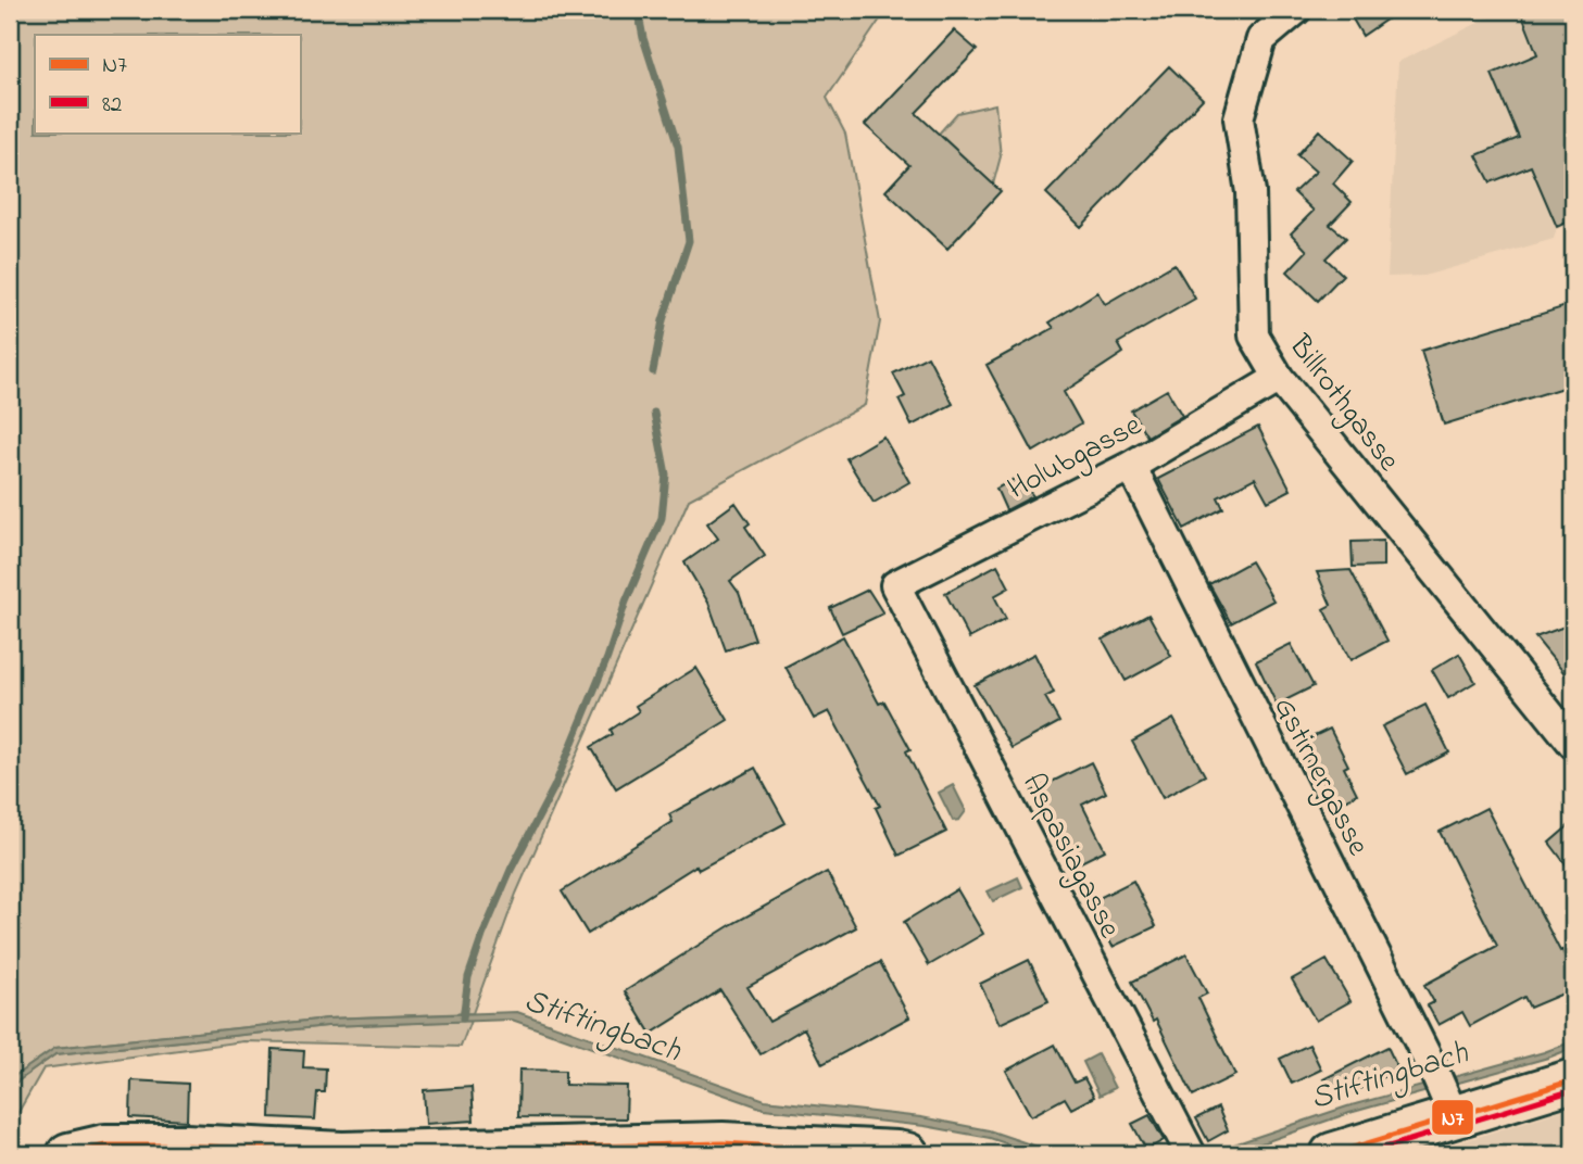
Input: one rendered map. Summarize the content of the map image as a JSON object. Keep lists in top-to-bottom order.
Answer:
{
  "streets": {
    "street": [
      "Billrothgasse",
      "Holubgasse",
      "Gstirnergasse",
      "Aspasiagasse"
    ]
  },
  "crossings": [
    ["Billrothgasse", "Holubgasse"],
    ["Holubgasse", "Gstirnergasse"],
    ["Holubgasse", "Aspasiagasse"]
  ],
  "water": ["Stiftingbach"],
  "lines": ["transit line N7", "transit line 82"],
  "legend": ["N7", "82"]
}
